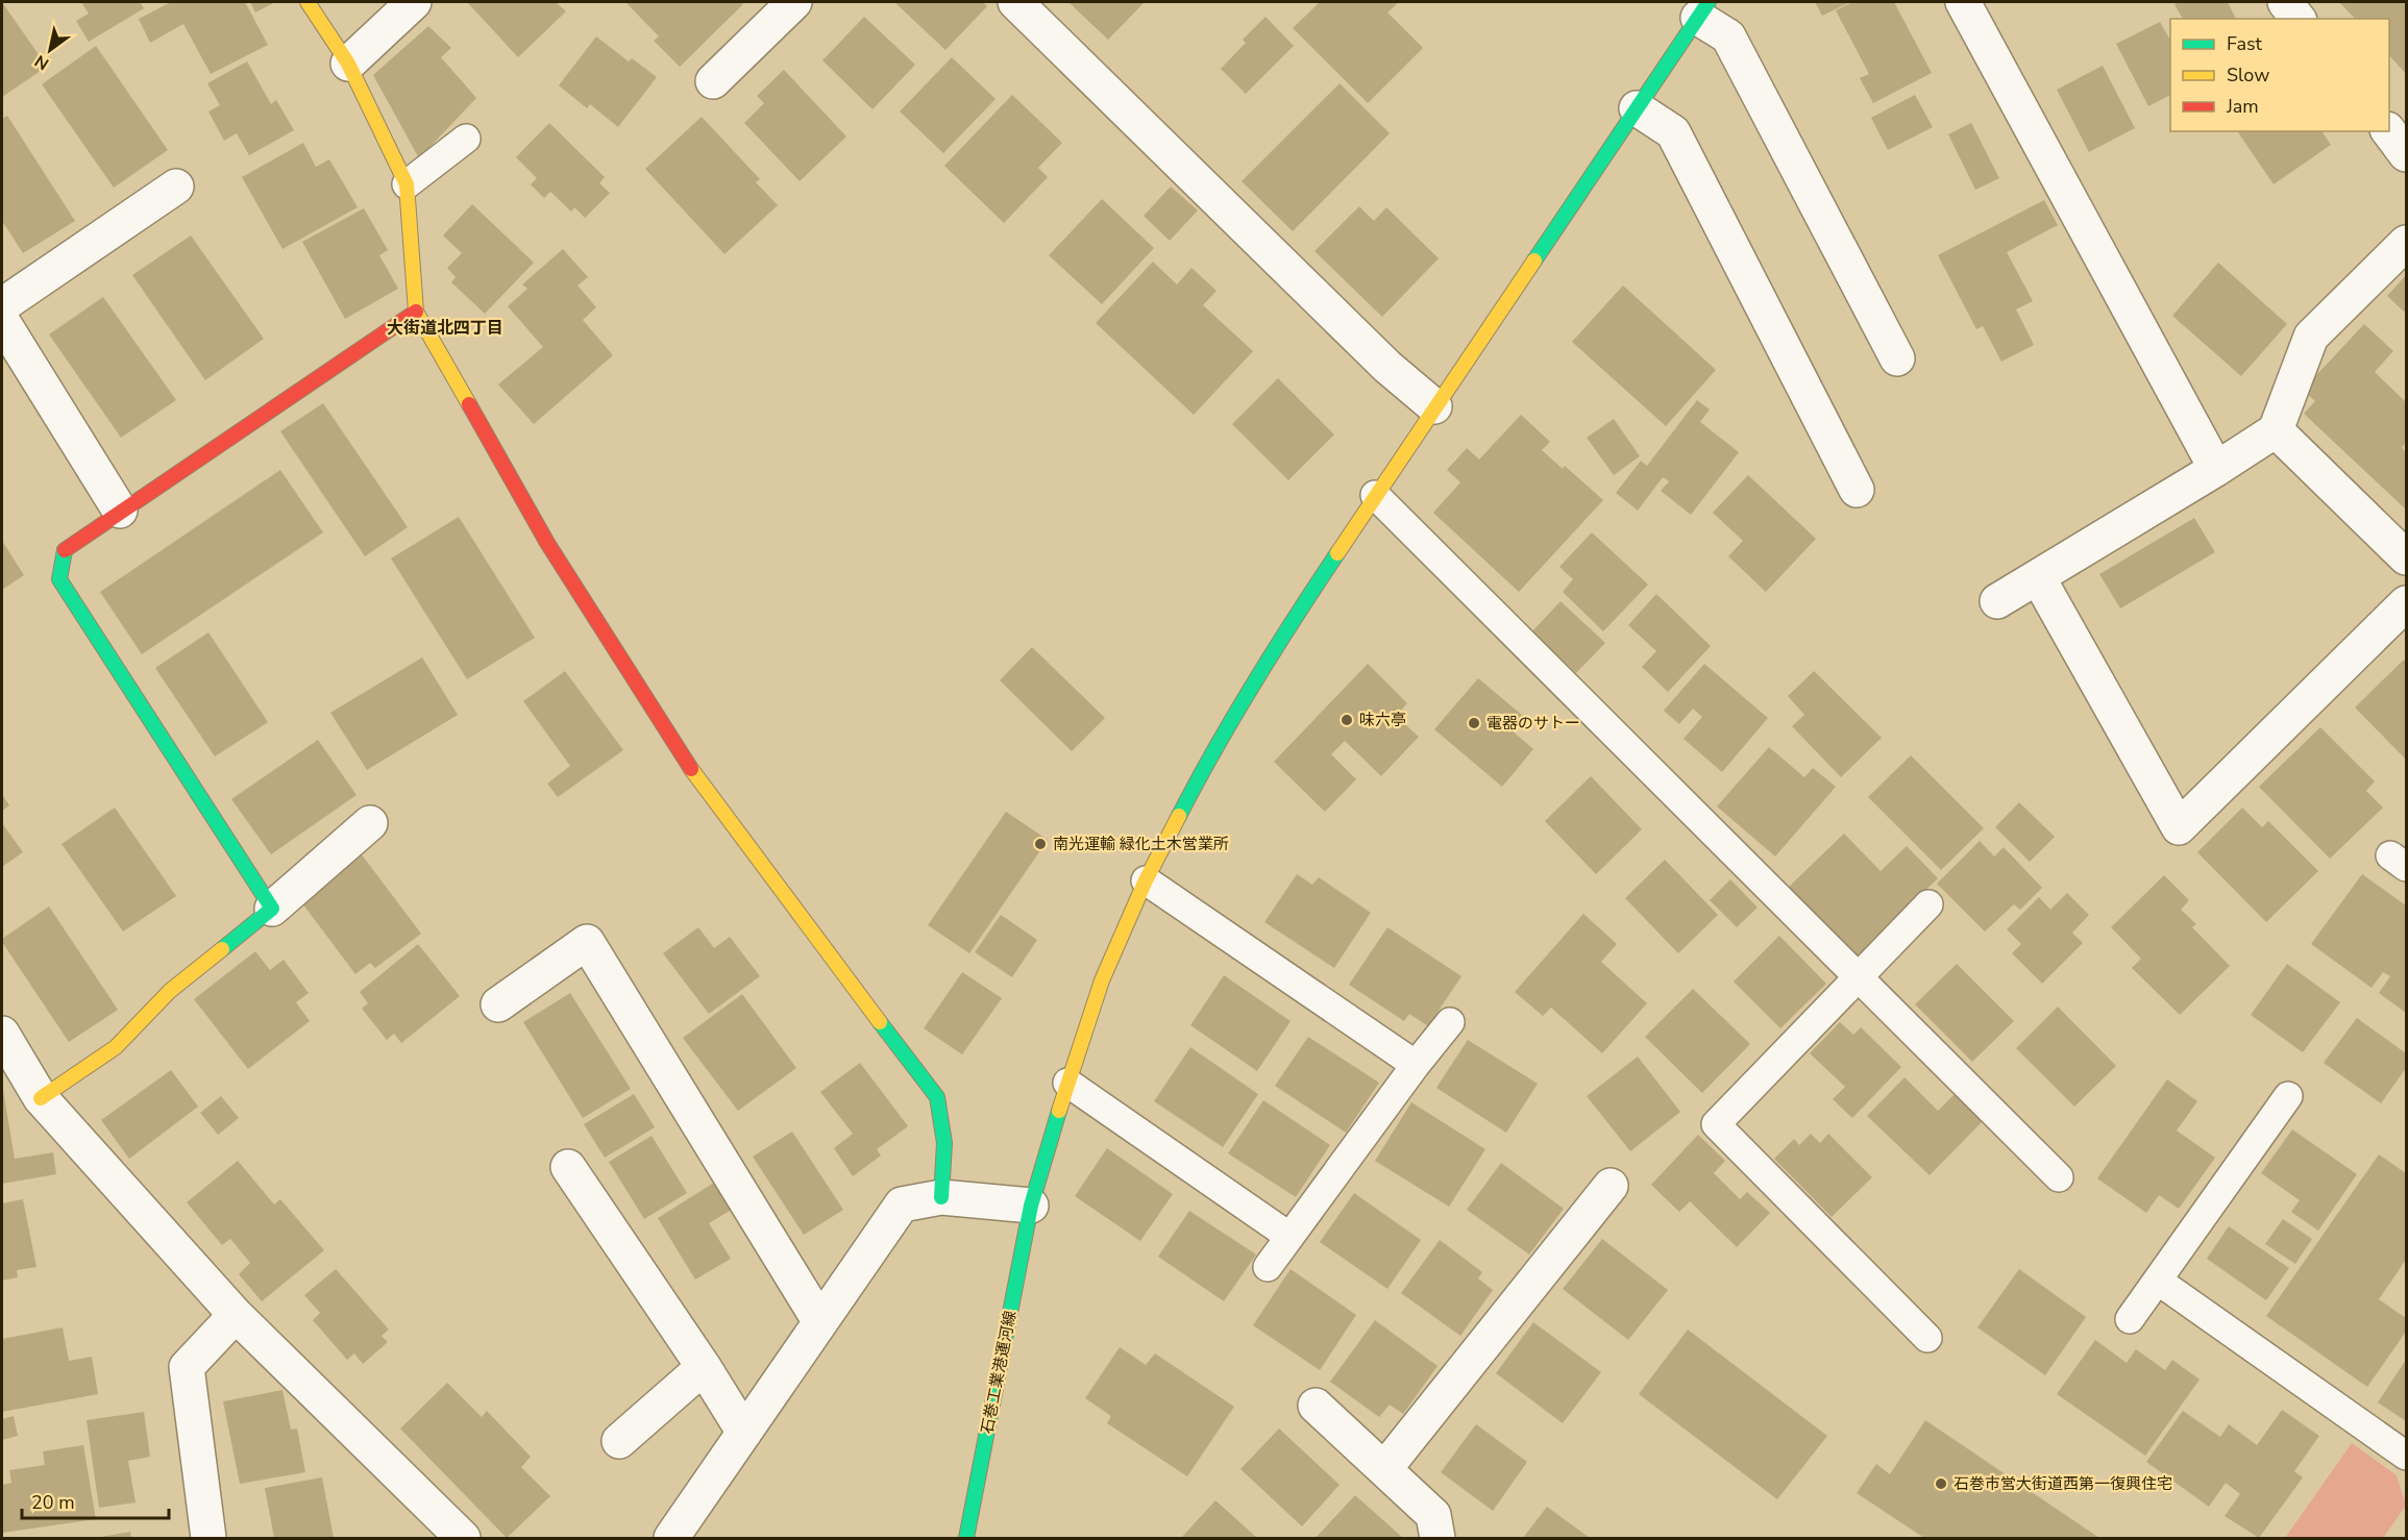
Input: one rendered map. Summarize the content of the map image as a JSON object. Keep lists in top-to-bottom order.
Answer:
{
  "streets": {
    "street": ["石巻工業港運河線"]
  },
  "districts": ["大街道北四丁目"],
  "places": [
    "味六亭",
    "電器のサトー",
    "南光運輸 緑化土木営業所",
    "石巻市営大街道西第一復興住宅"
  ],
  "legend": ["Fast", "Slow", "Jam"],
  "scale_bar": "20 m",
  "north": "bottom left"
}
